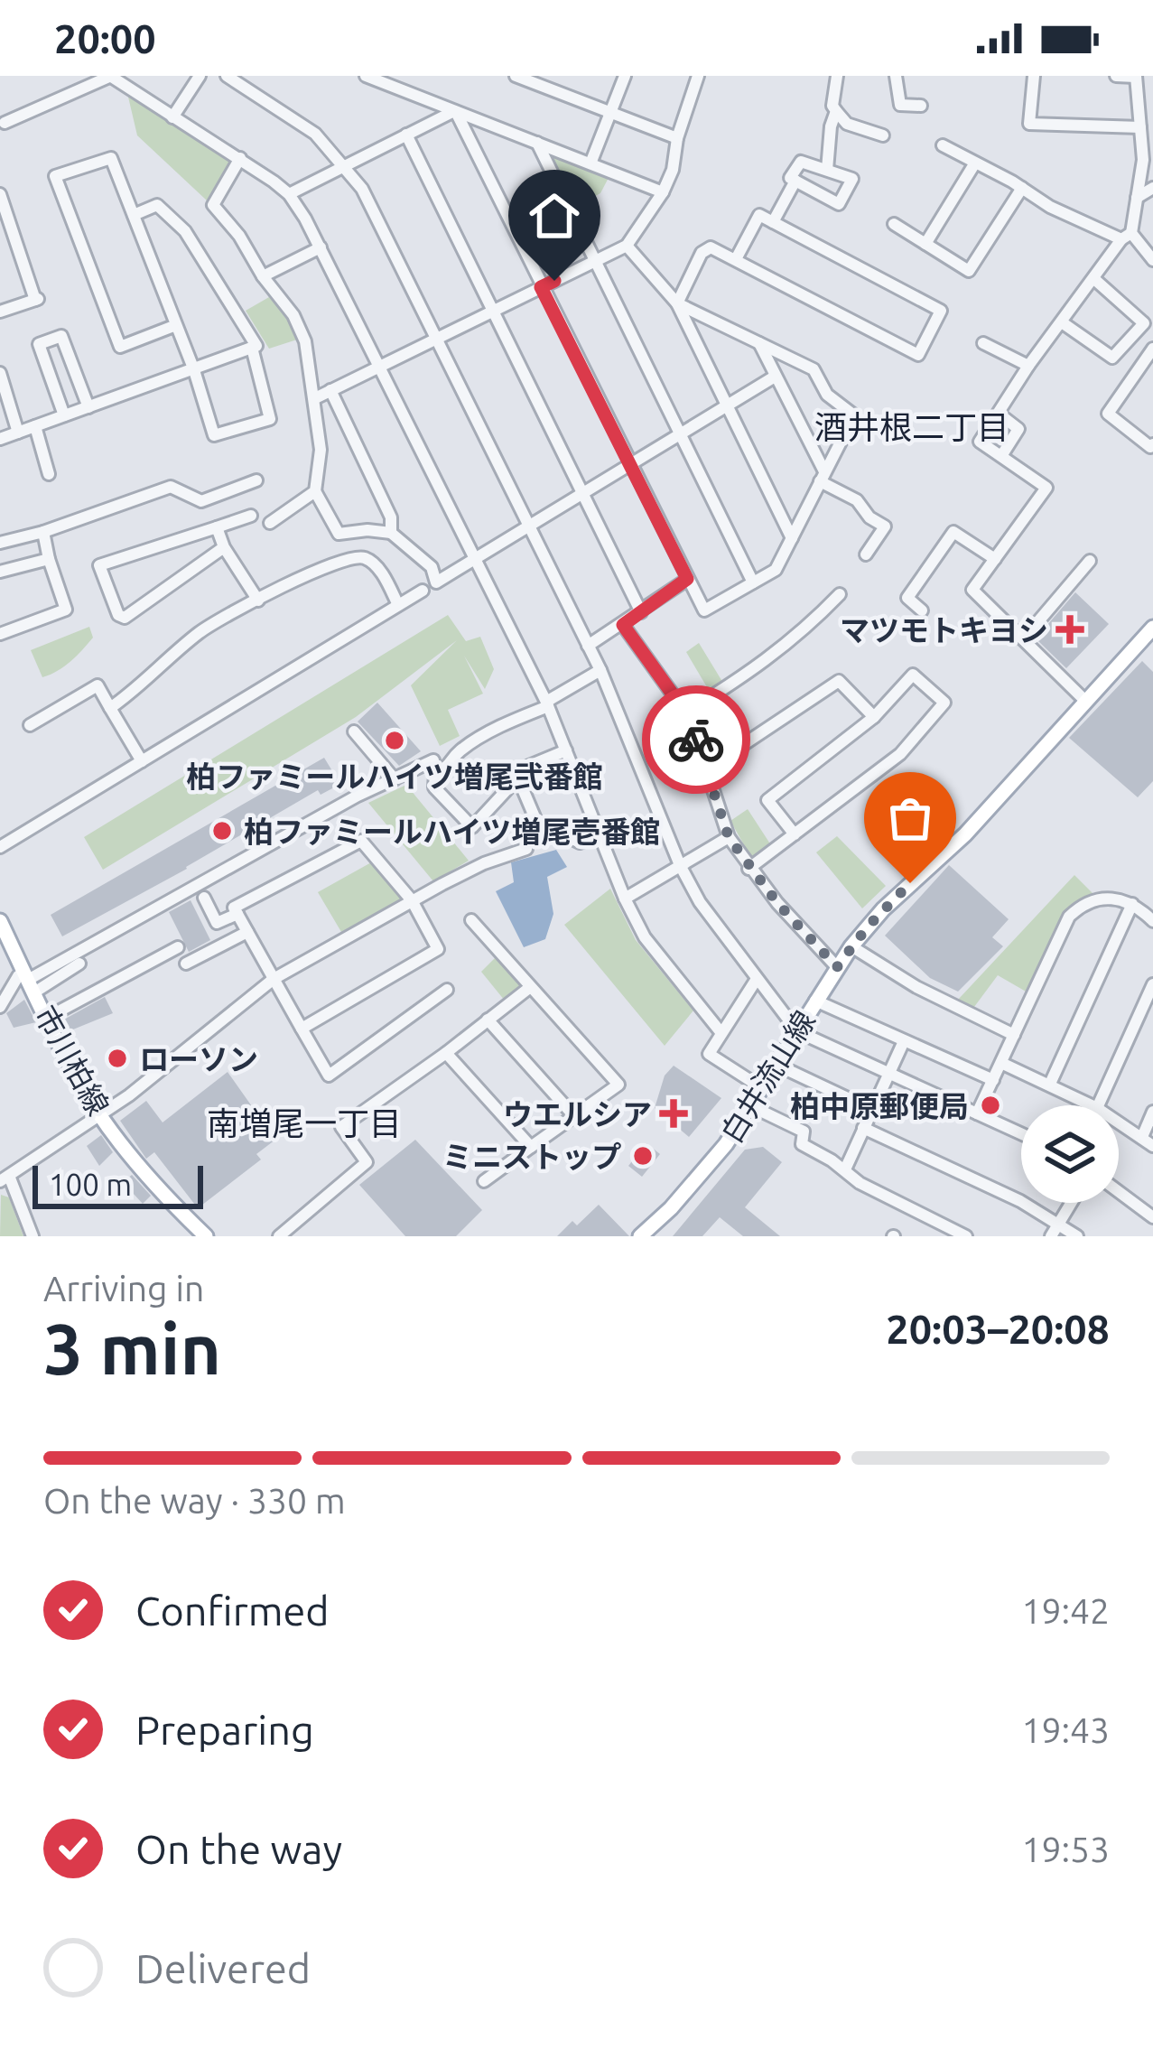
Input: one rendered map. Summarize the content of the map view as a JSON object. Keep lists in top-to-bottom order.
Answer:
{
  "streets": {
    "main road": ["市川柏線", "白井流山線"]
  },
  "districts": ["酒井根二丁目", "南増尾一丁目"],
  "places": {
    "health": ["マツモトキヨシ", "ウエルシア"],
    "other": [
      "柏ファミールハイツ増尾弐番館",
      "柏ファミールハイツ増尾壱番館",
      "ローソン",
      "柏中原郵便局",
      "ミニストップ"
    ]
  },
  "scale_bar": "100 m",
  "page": {
    "status": "20:00",
    "scale": "100 m",
    "heading": ["3 min", "Arriving in", "20:03–20:08"],
    "bar": "On the way · 330 m",
    "list": [
      ["Confirmed", "19:42"],
      ["Preparing", "19:43"],
      ["On the way", "19:53"],
      "Delivered"
    ]
  }
}
